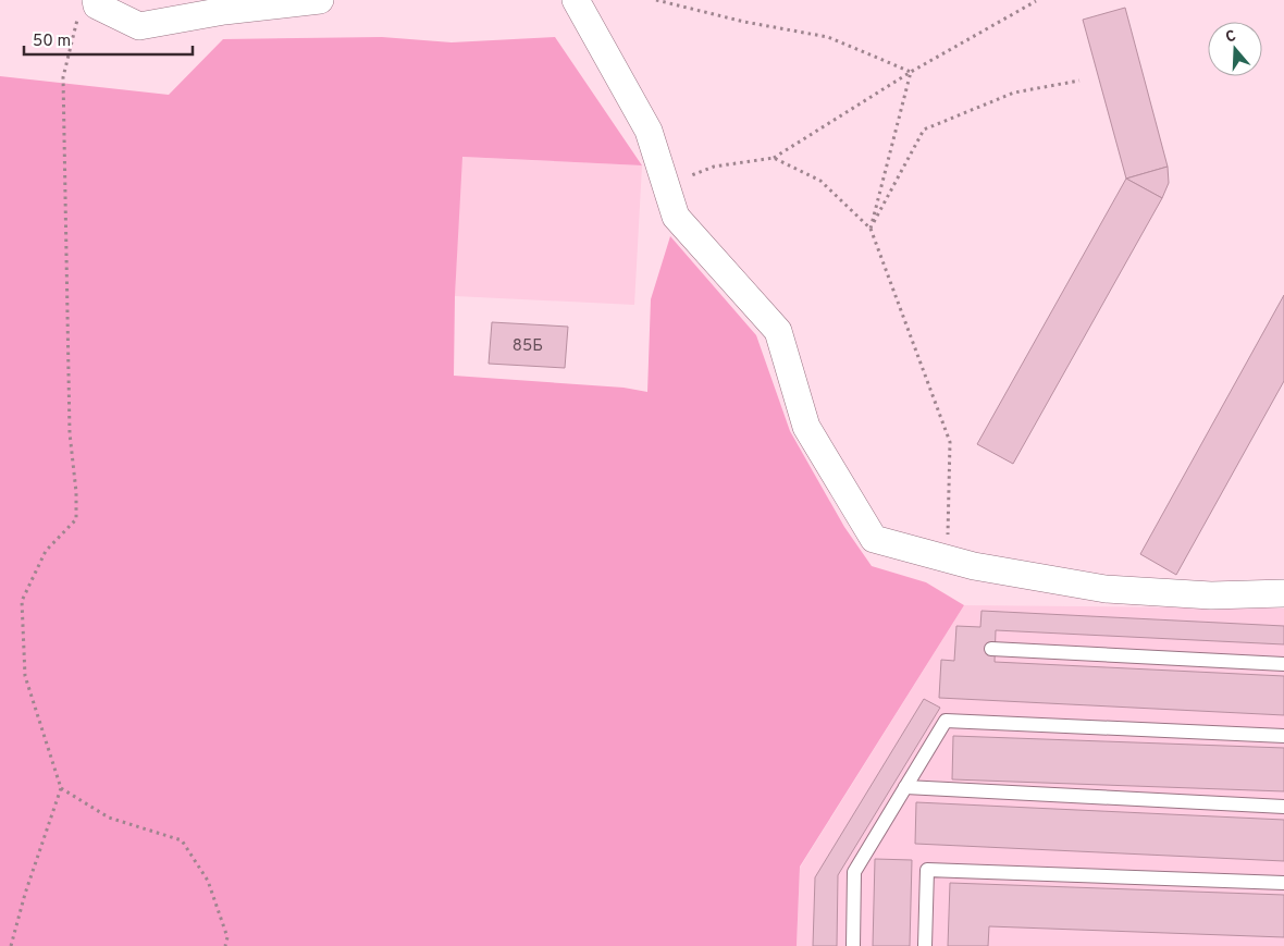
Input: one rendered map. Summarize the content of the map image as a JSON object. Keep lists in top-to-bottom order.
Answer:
{
  "house_numbers": ["85Б"],
  "scale_bar": "50 m",
  "north": "top"
}
